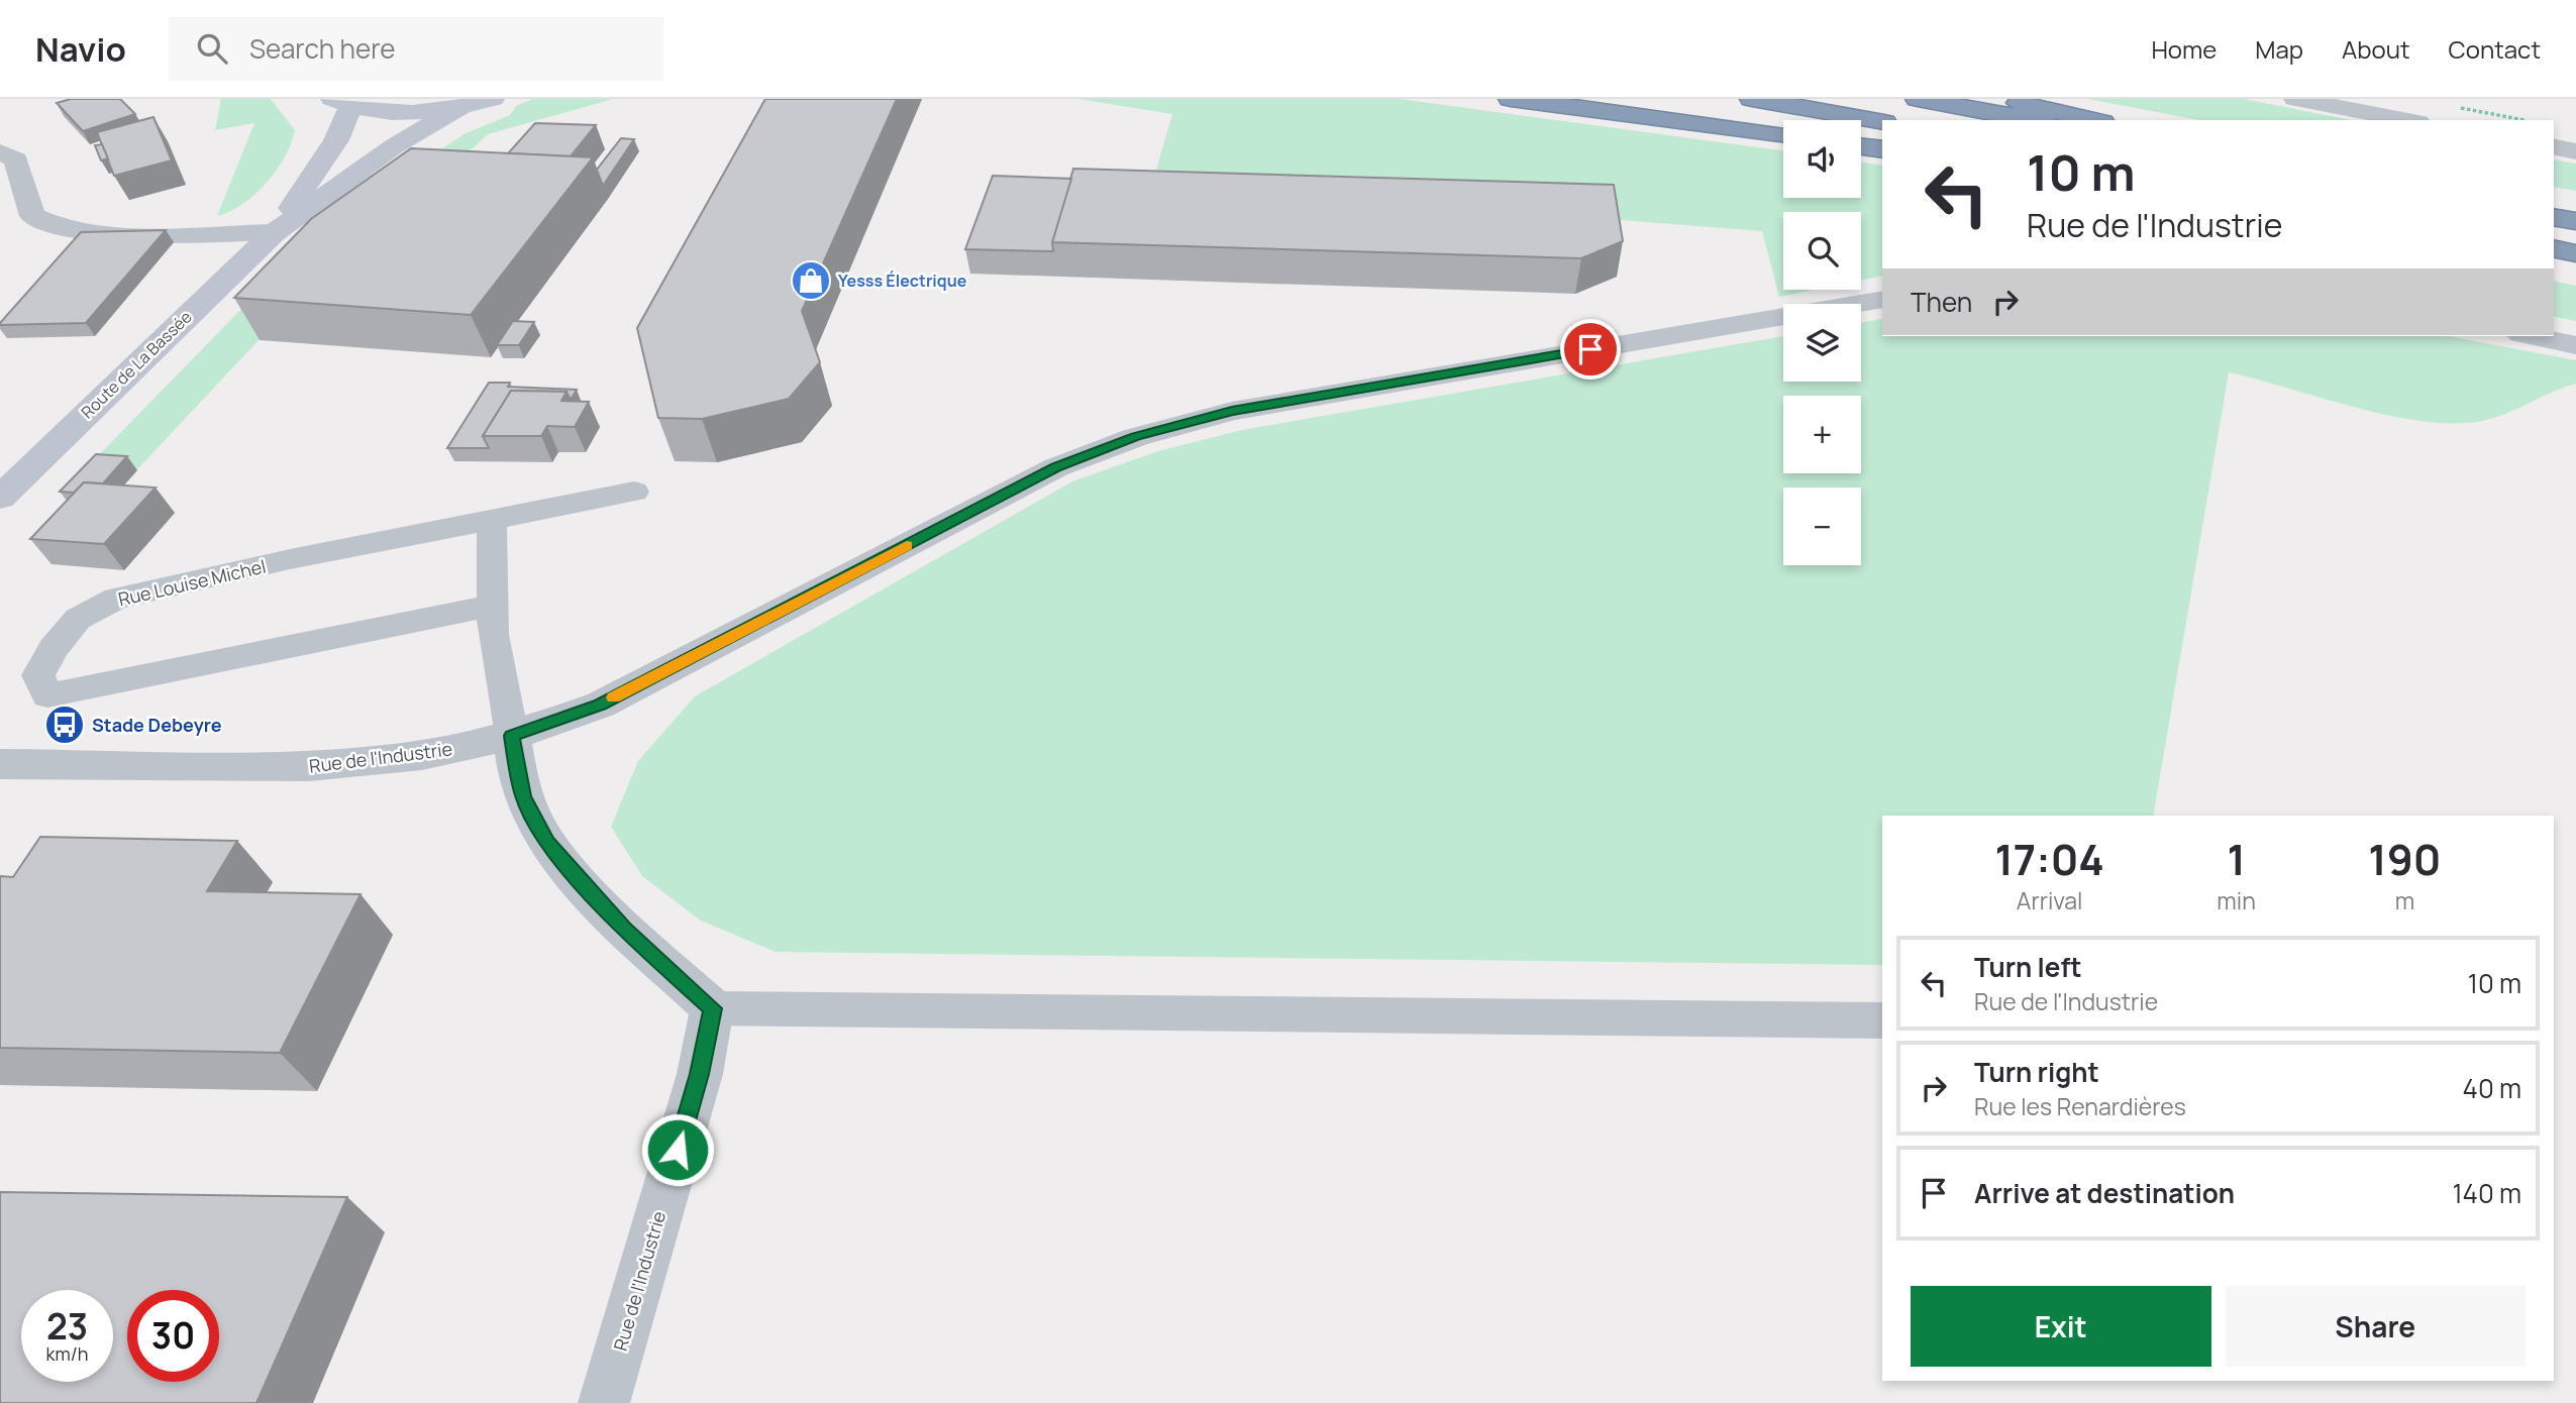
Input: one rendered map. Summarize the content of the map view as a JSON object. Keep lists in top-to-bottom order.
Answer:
{
  "streets": {
    "main road": ["Route de La Bassée"],
    "street": ["Rue de l'Industrie"],
    "lane": ["Rue Louise Michel"]
  },
  "places": {
    "shop": ["Yesss Électrique"],
    "bus stop": ["Stade Debeyre"]
  },
  "page": {
    "header": "Navio",
    "search": "Search here",
    "nav": [
      "Home",
      "Map",
      "About",
      "Contact"
    ],
    "map_buttons": ["+", "−"],
    "turn": ["10 m", "Rue de l'Industrie"],
    "then": "Then",
    "eta": [
      "17:04",
      "Arrival",
      "1",
      "min",
      "190",
      "m"
    ],
    "list": [
      {
        "name": "Turn left",
        "note": "Rue de l'Industrie",
        "value": "10 m"
      },
      {
        "name": "Turn right",
        "note": "Rue les Renardières",
        "value": "40 m"
      },
      {
        "name": "Arrive at destination",
        "value": "140 m"
      }
    ],
    "buttons": ["Exit", "Share"],
    "speed": "23 km/h",
    "limit": "30"
  }
}
